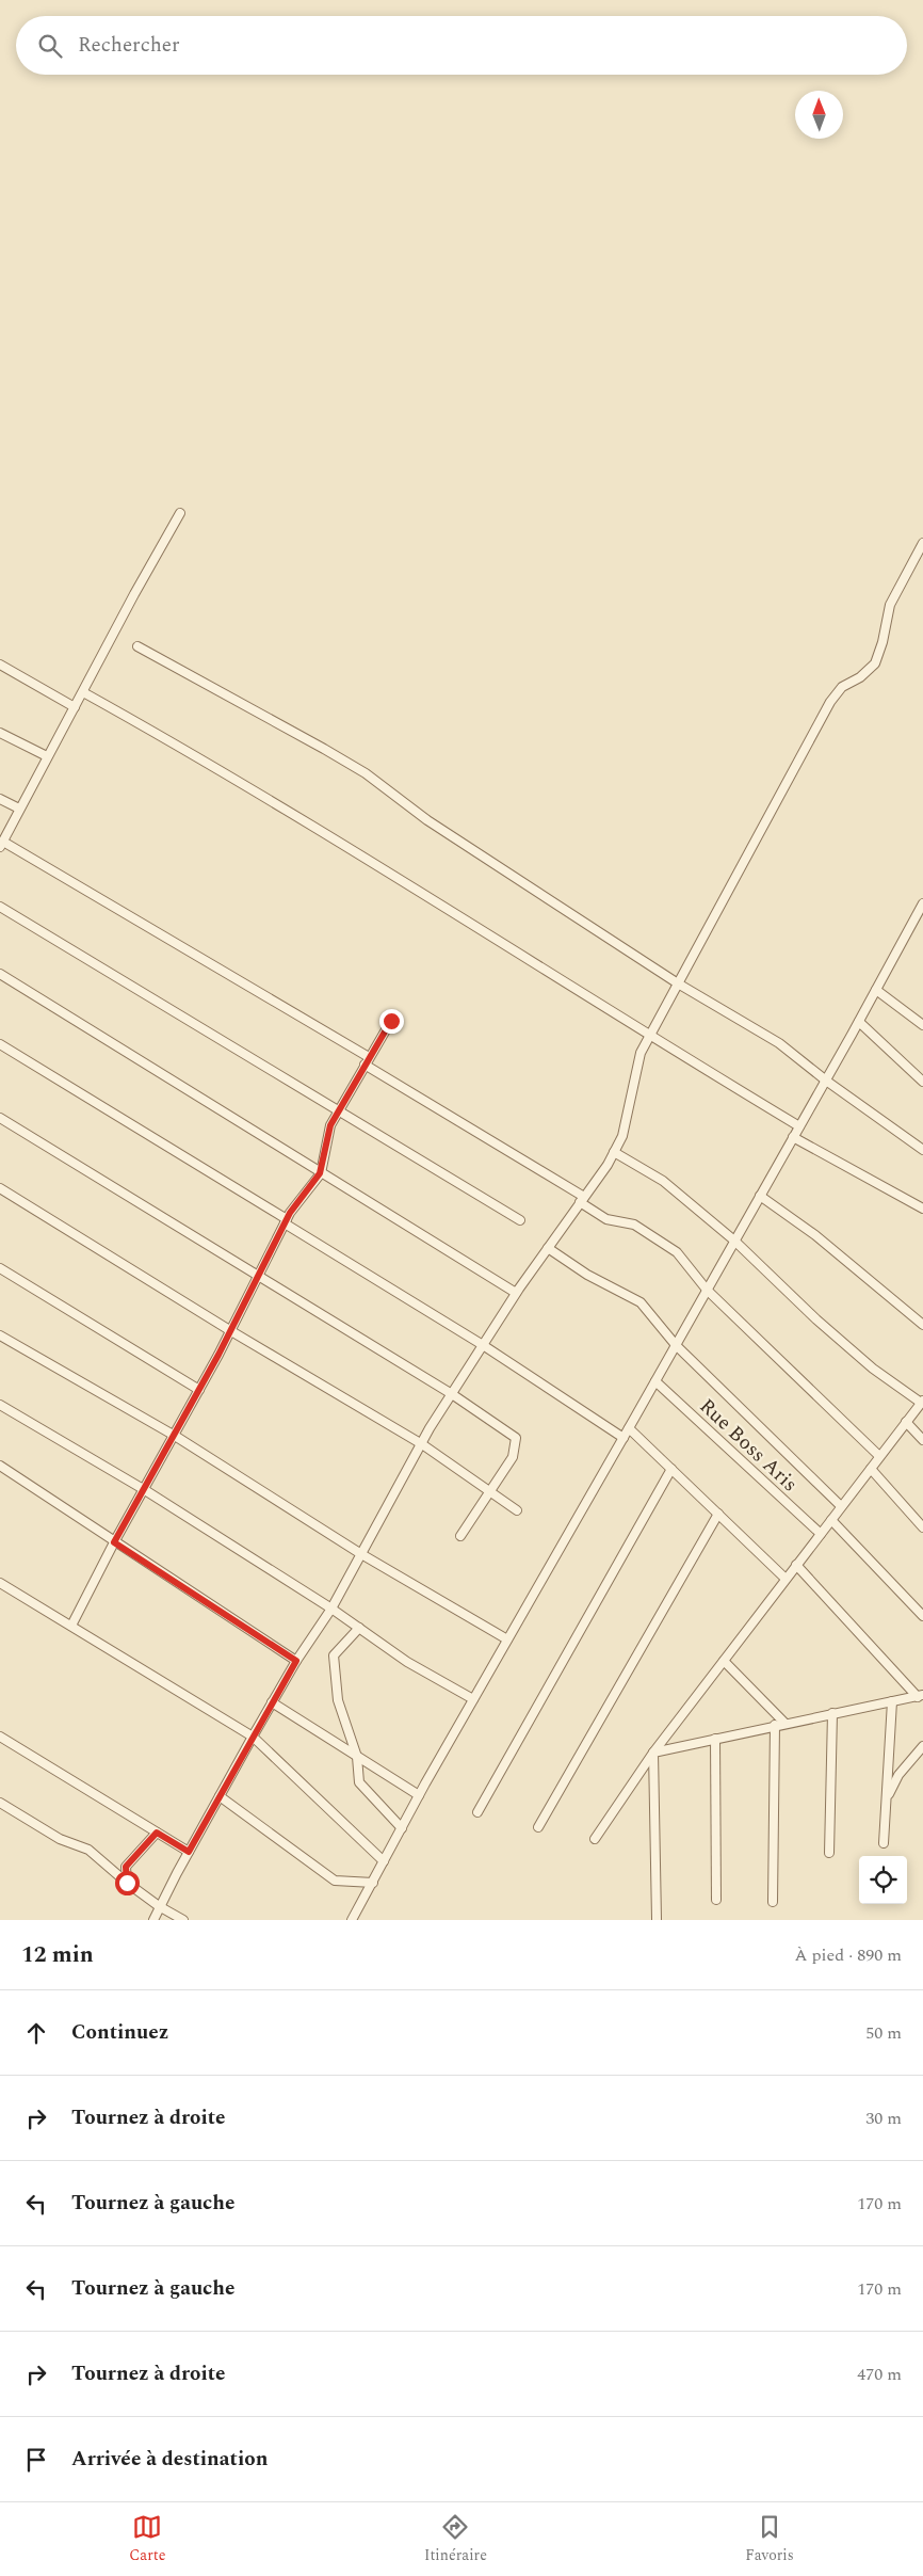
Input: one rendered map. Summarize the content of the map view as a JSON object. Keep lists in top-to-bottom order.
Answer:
{
  "streets": {
    "street": ["Rue Boss Aris"]
  },
  "north": "top",
  "page": {
    "search": "Rechercher",
    "heading": ["12 min", "À pied · 890 m"],
    "list": [
      ["Continuez", "50 m"],
      ["Tournez à droite", "30 m"],
      ["Tournez à gauche", "170 m"],
      ["Tournez à gauche", "170 m"],
      ["Tournez à droite", "470 m"],
      "Arrivée à destination"
    ],
    "nav": ["Carte", "Itinéraire", "Favoris"]
  }
}
